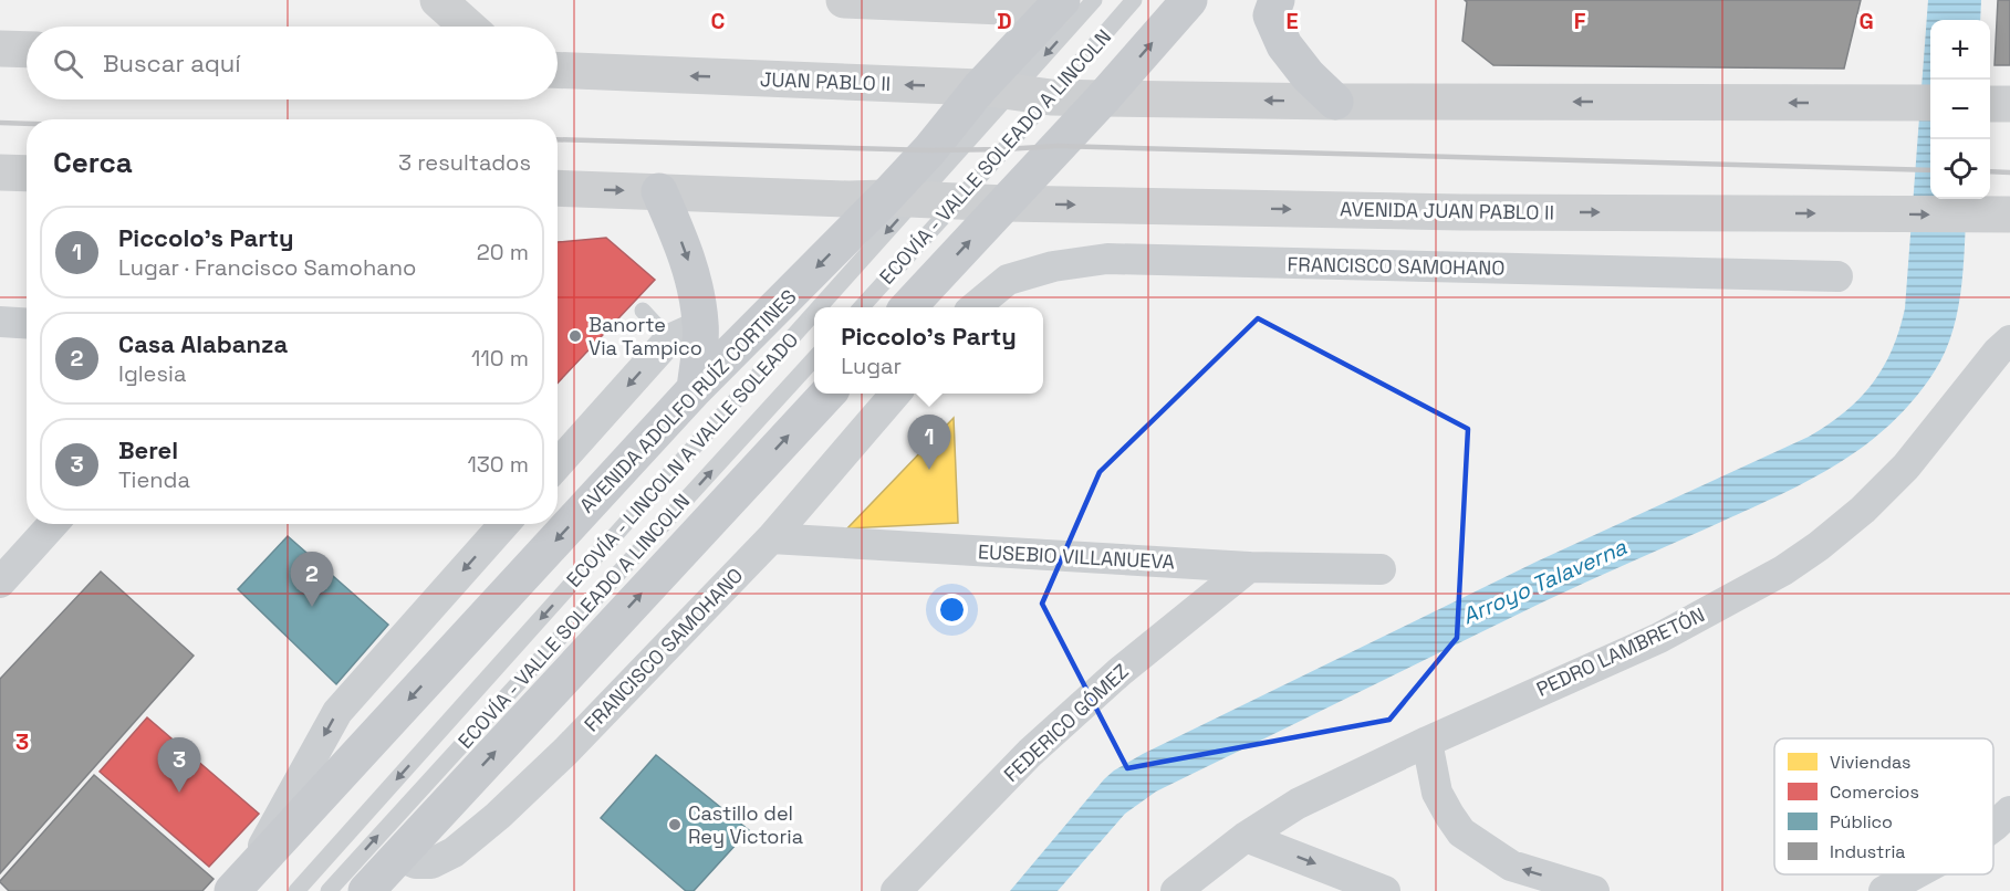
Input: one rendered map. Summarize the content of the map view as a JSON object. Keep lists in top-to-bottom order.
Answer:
{
  "streets": {
    "main road": ["JUAN PABLO II", "AVENIDA JUAN PABLO II", "AVENIDA ADOLFO RUÍZ CORTINES"],
    "street": [
      "FRANCISCO SAMOHANO",
      "EUSEBIO VILLANUEVA",
      "PEDRO LAMBRETÓN",
      "FEDERICO GÓMEZ"
    ],
    "lane": ["ECOVÍA - VALLE SOLEADO A LINCOLN", "ECOVÍA - LINCOLN A VALLE SOLEADO"]
  },
  "crossings": [
    ["JUAN PABLO II", "ECOVÍA - VALLE SOLEADO A LINCOLN"],
    ["JUAN PABLO II", "AVENIDA ADOLFO RUÍZ CORTINES"],
    ["ECOVÍA - VALLE SOLEADO A LINCOLN", "AVENIDA JUAN PABLO II"],
    ["AVENIDA JUAN PABLO II", "AVENIDA ADOLFO RUÍZ CORTINES"],
    ["AVENIDA JUAN PABLO II", "ECOVÍA - LINCOLN A VALLE SOLEADO"],
    ["FRANCISCO SAMOHANO", "EUSEBIO VILLANUEVA"],
    ["AVENIDA ADOLFO RUÍZ CORTINES", "ECOVÍA - LINCOLN A VALLE SOLEADO"],
    ["EUSEBIO VILLANUEVA", "FEDERICO GÓMEZ"]
  ],
  "one_way": ["ECOVÍA - VALLE SOLEADO A LINCOLN", "ECOVÍA - LINCOLN A VALLE SOLEADO"],
  "water": ["Arroyo Talaverna"],
  "places": ["Banorte Via Tampico", "Castillo del Rey Victoria"],
  "legend": [
    "Viviendas",
    "Comercios",
    "Público",
    "Industria"
  ],
  "page": {
    "map_buttons": ["+", "−"],
    "search": "Buscar aquí",
    "heading": ["Cerca", "3 resultados"],
    "list": [
      {
        "mark": "1",
        "name": "Piccolo's Party",
        "note": "Lugar · Francisco Samohano",
        "value": "20 m"
      },
      {
        "mark": "2",
        "name": "Casa Alabanza",
        "note": "Iglesia",
        "value": "110 m"
      },
      {
        "mark": "3",
        "name": "Berel",
        "note": "Tienda",
        "value": "130 m"
      }
    ],
    "popup": ["Piccolo's Party", "Lugar"],
    "pins": ["1", "2", "3"]
  },
  "grid": {
    "columns": [
      "C",
      "D",
      "E",
      "F",
      "G"
    ],
    "rows": ["3"]
  }
}
